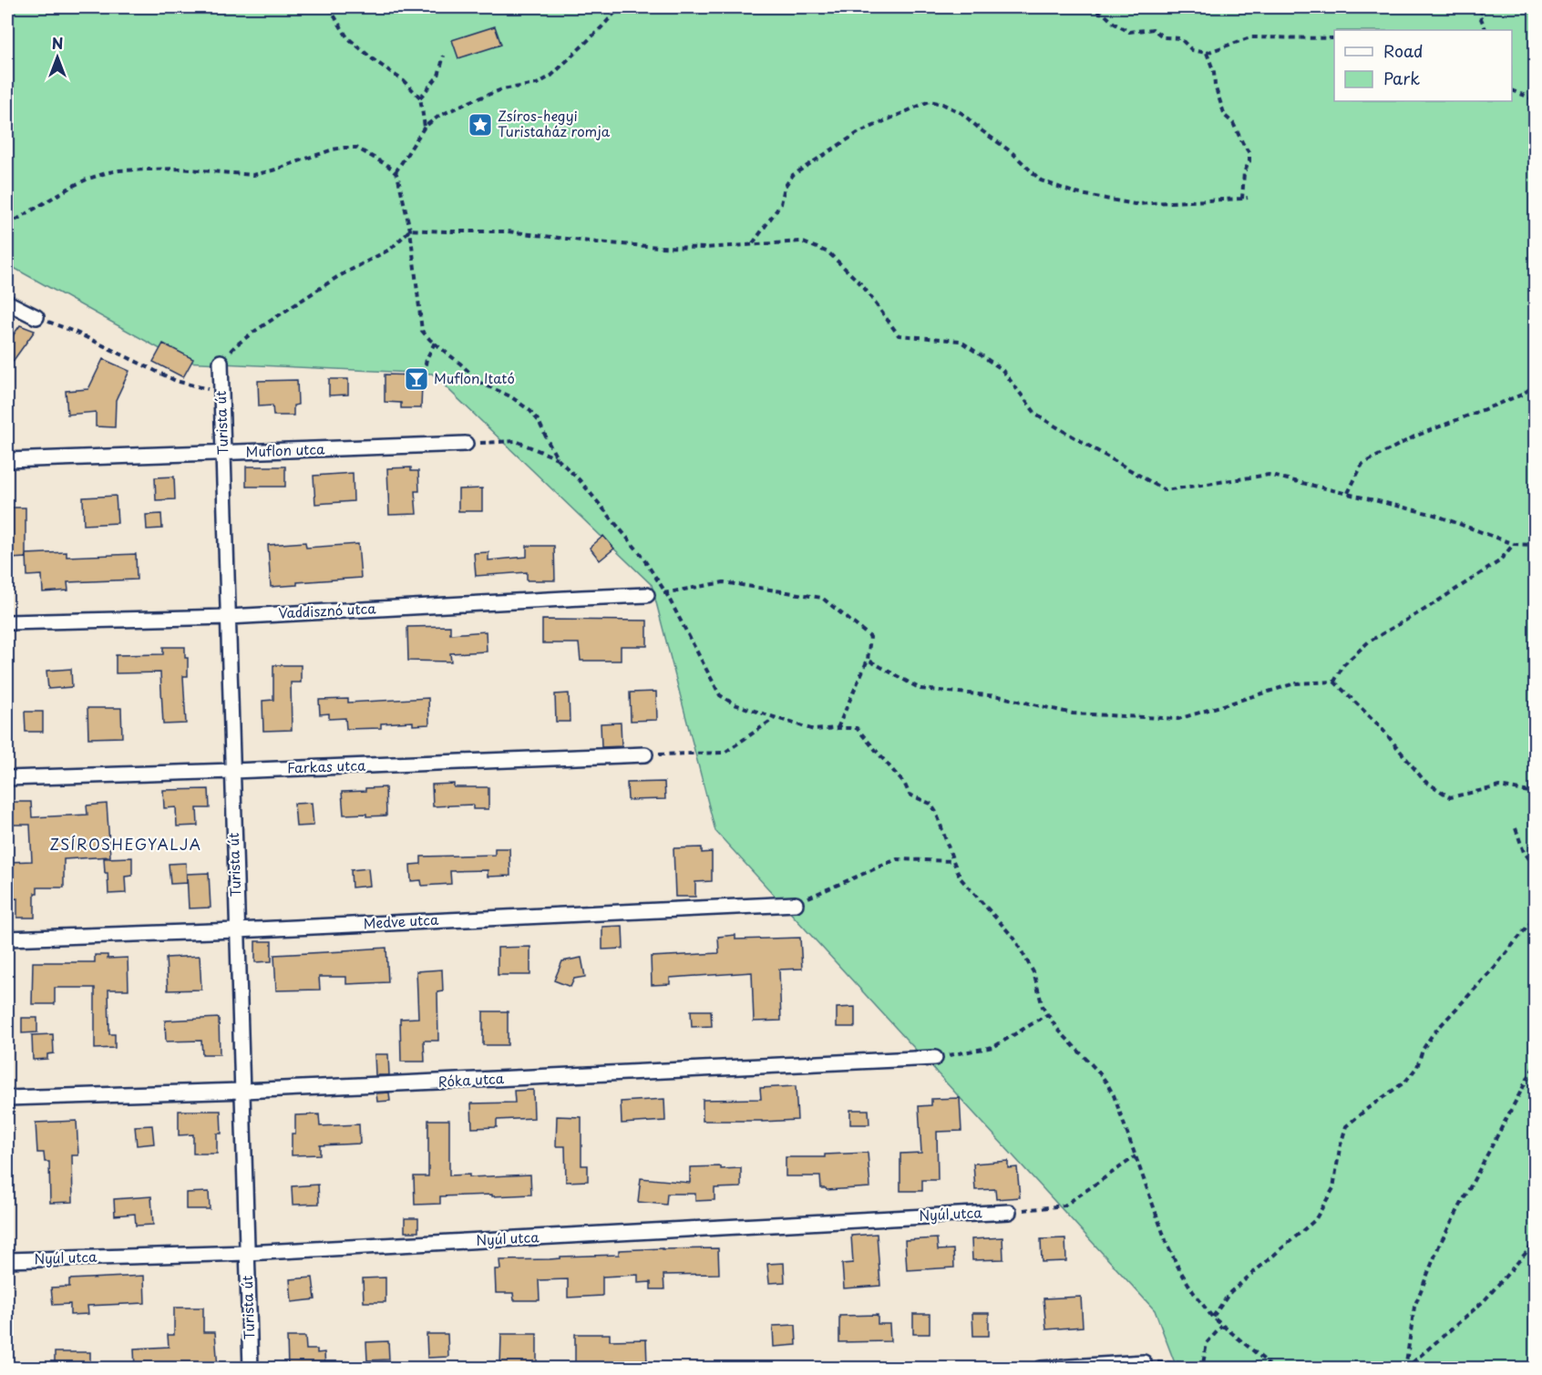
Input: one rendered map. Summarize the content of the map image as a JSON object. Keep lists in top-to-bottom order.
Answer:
{
  "streets": {
    "street": [
      "Turista út",
      "Muflon utca",
      "Vaddisznó utca",
      "Farkas utca",
      "Medve utca",
      "Róka utca",
      "Nyúl utca"
    ]
  },
  "crossings": [
    ["Turista út", "Muflon utca"],
    ["Turista út", "Vaddisznó utca"],
    ["Turista út", "Farkas utca"],
    ["Turista út", "Medve utca"],
    ["Turista út", "Róka utca"],
    ["Turista út", "Nyúl utca"]
  ],
  "districts": ["ZSÍROSHEGYALJA"],
  "places": {
    "place": ["Zsíros-hegyi Turistaház romja"],
    "bar": ["Muflon Itató"]
  },
  "legend": ["Road", "Park"],
  "north": "top"
}
